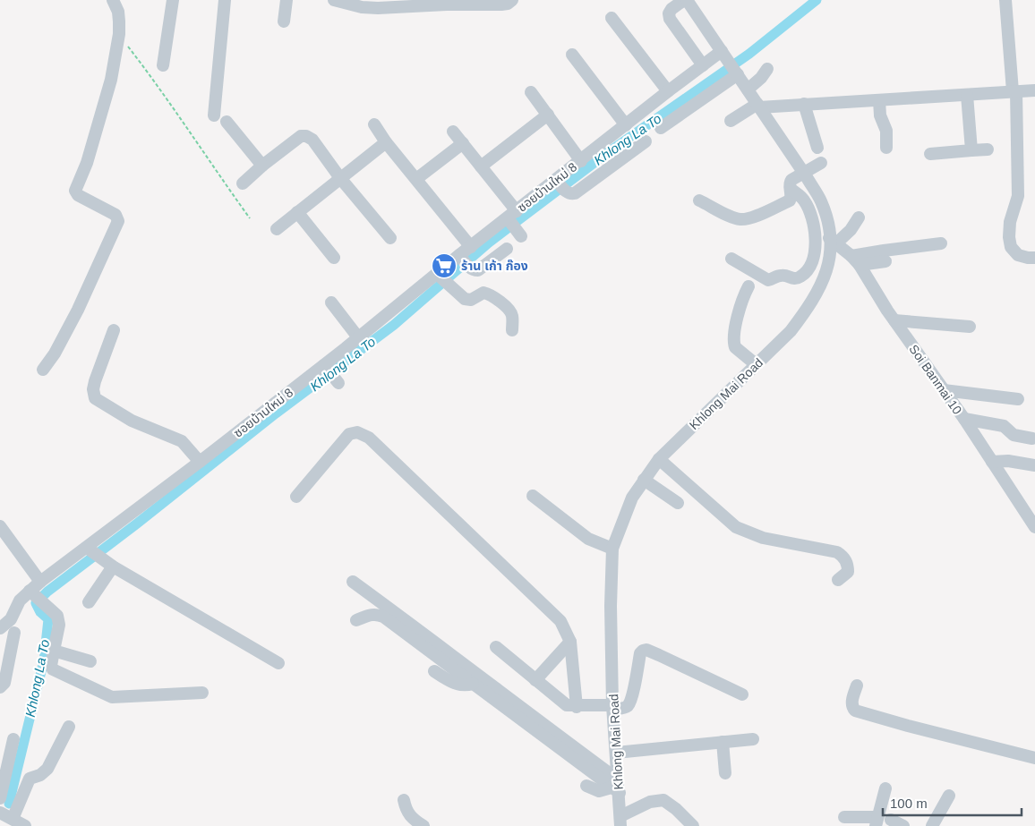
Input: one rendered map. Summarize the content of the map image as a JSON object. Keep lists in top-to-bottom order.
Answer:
{
  "streets": {
    "street": ["ซอยบ้านใหม่ 8", "Soi Banmai 10", "Khlong Mai Road"]
  },
  "crossings": [
    ["ซอยบ้านใหม่ 8", "Khlong Mai Road"],
    ["Soi Banmai 10", "Khlong Mai Road"]
  ],
  "water": ["Khlong La To"],
  "places": {
    "supermarket": ["ร้าน เก้า ก๊อง"]
  },
  "scale_bar": "100 m"
}
